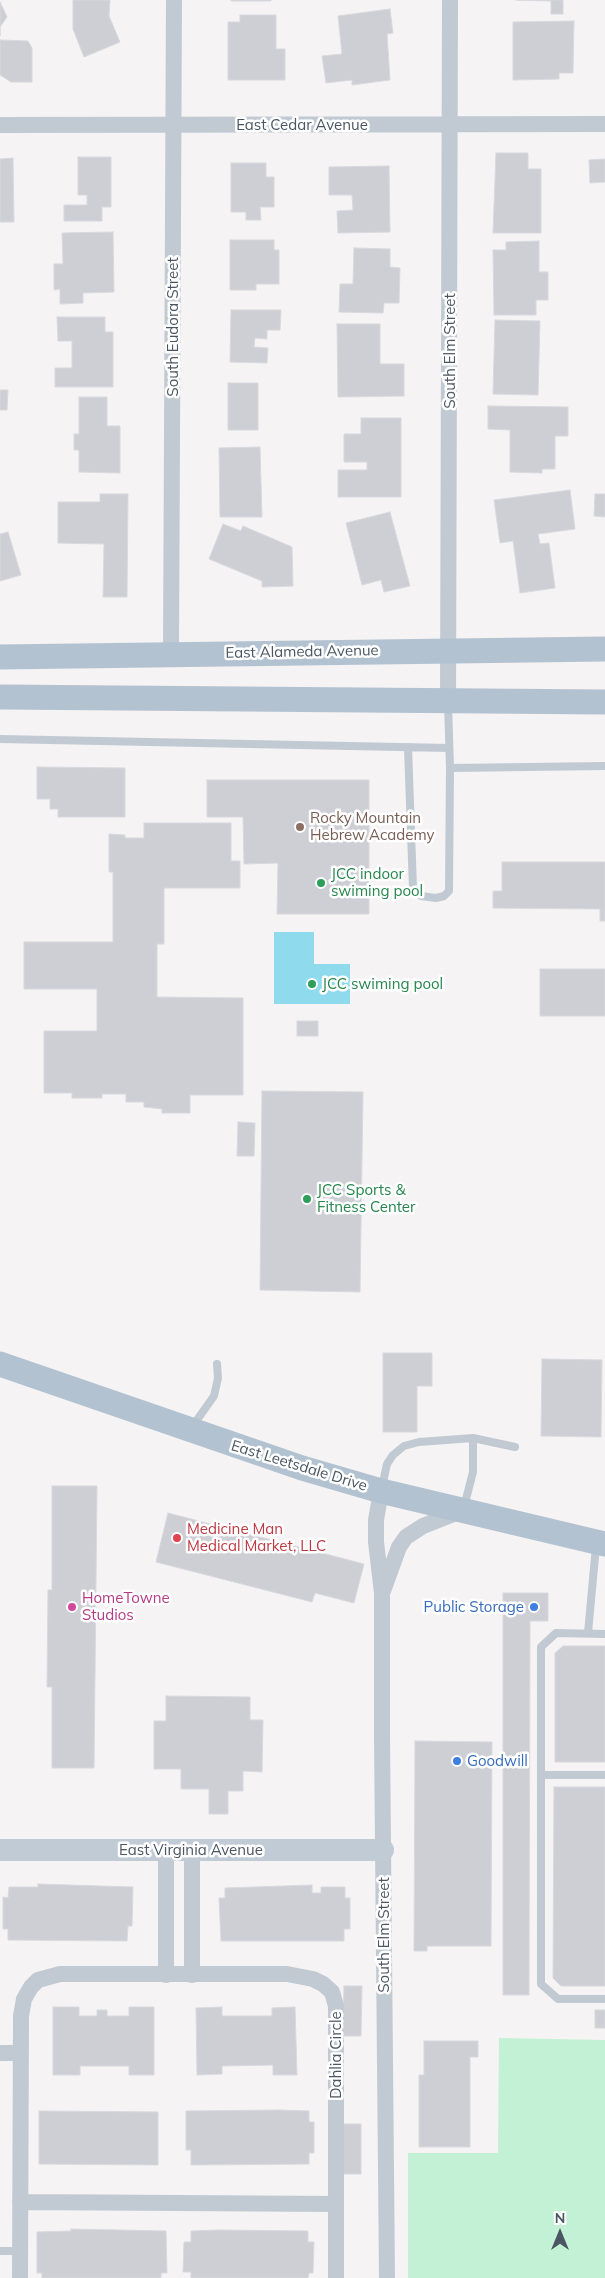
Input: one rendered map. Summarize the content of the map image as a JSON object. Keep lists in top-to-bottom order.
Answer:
{
  "streets": {
    "main road": ["East Alameda Avenue", "East Leetsdale Drive"],
    "street": [
      "East Cedar Avenue",
      "South Eudora Street",
      "South Elm Street",
      "East Virginia Avenue",
      "Dahlia Circle"
    ]
  },
  "crossings": [
    ["East Cedar Avenue", "South Eudora Street"],
    ["East Cedar Avenue", "South Elm Street"],
    ["South Eudora Street", "East Alameda Avenue"],
    ["South Elm Street", "East Alameda Avenue"],
    ["South Elm Street", "East Leetsdale Drive"],
    ["South Elm Street", "East Virginia Avenue"]
  ],
  "places": [
    "Rocky Mountain Hebrew Academy",
    "JCC indoor swiming pool",
    "JCC swiming pool",
    "JCC Sports & Fitness Center",
    "Medicine Man Medical Market, LLC",
    "HomeTowne Studios",
    "Public Storage",
    "Goodwill"
  ],
  "north": "top"
}
